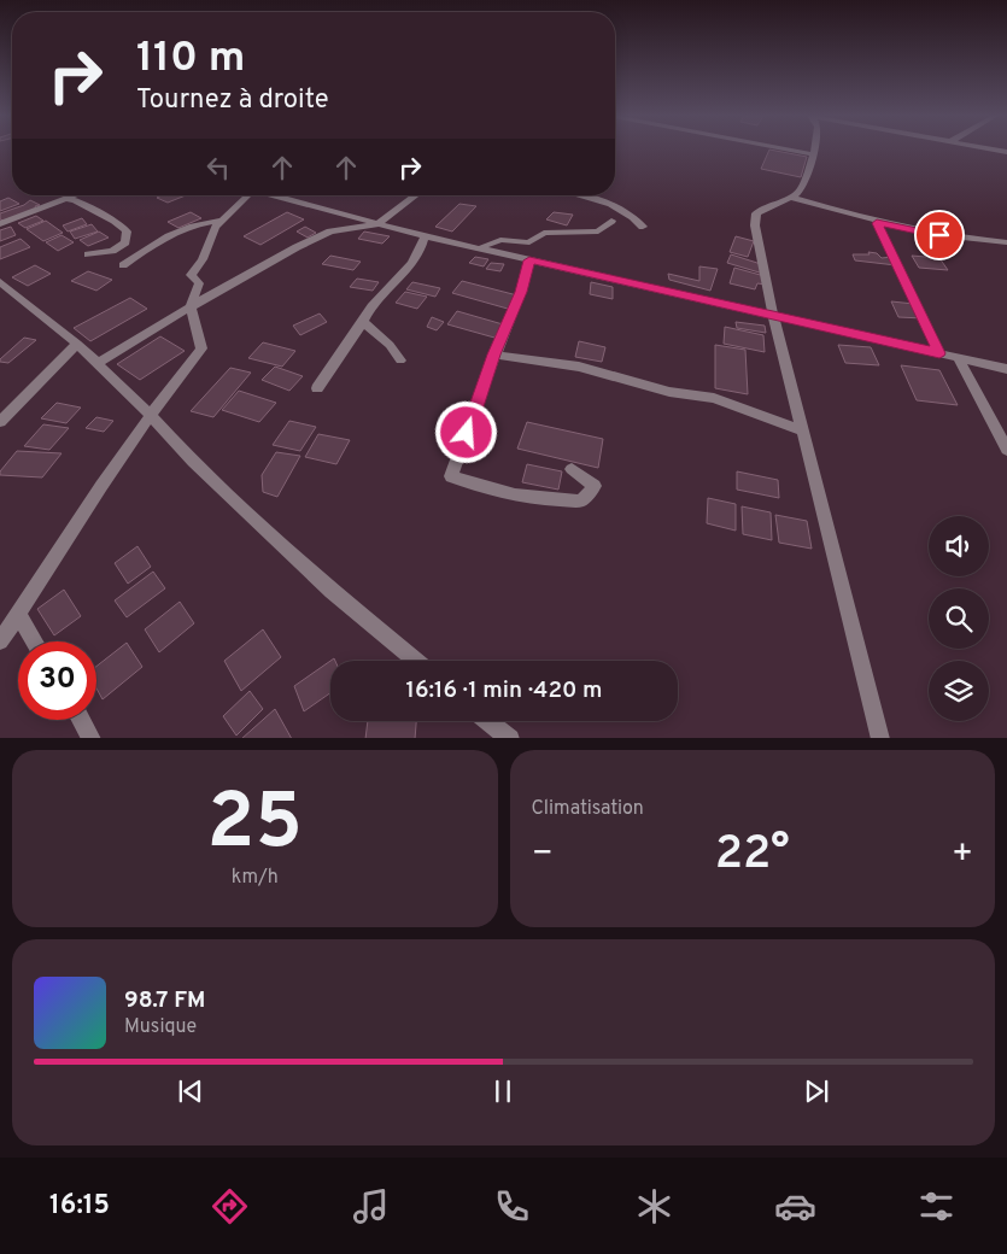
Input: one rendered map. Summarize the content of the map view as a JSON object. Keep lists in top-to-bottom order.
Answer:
{
  "page": {
    "turn": ["110 m", "Tournez à droite"],
    "limit": "30",
    "trip": "16:16 · 1 min · 420 m",
    "tile": [
      ["25", "km/h"],
      "Climatisation"
    ],
    "heat": ["−", "22°", "+"],
    "song": ["98.7 FM", "Musique"],
    "tabs": "16:15"
  }
}
